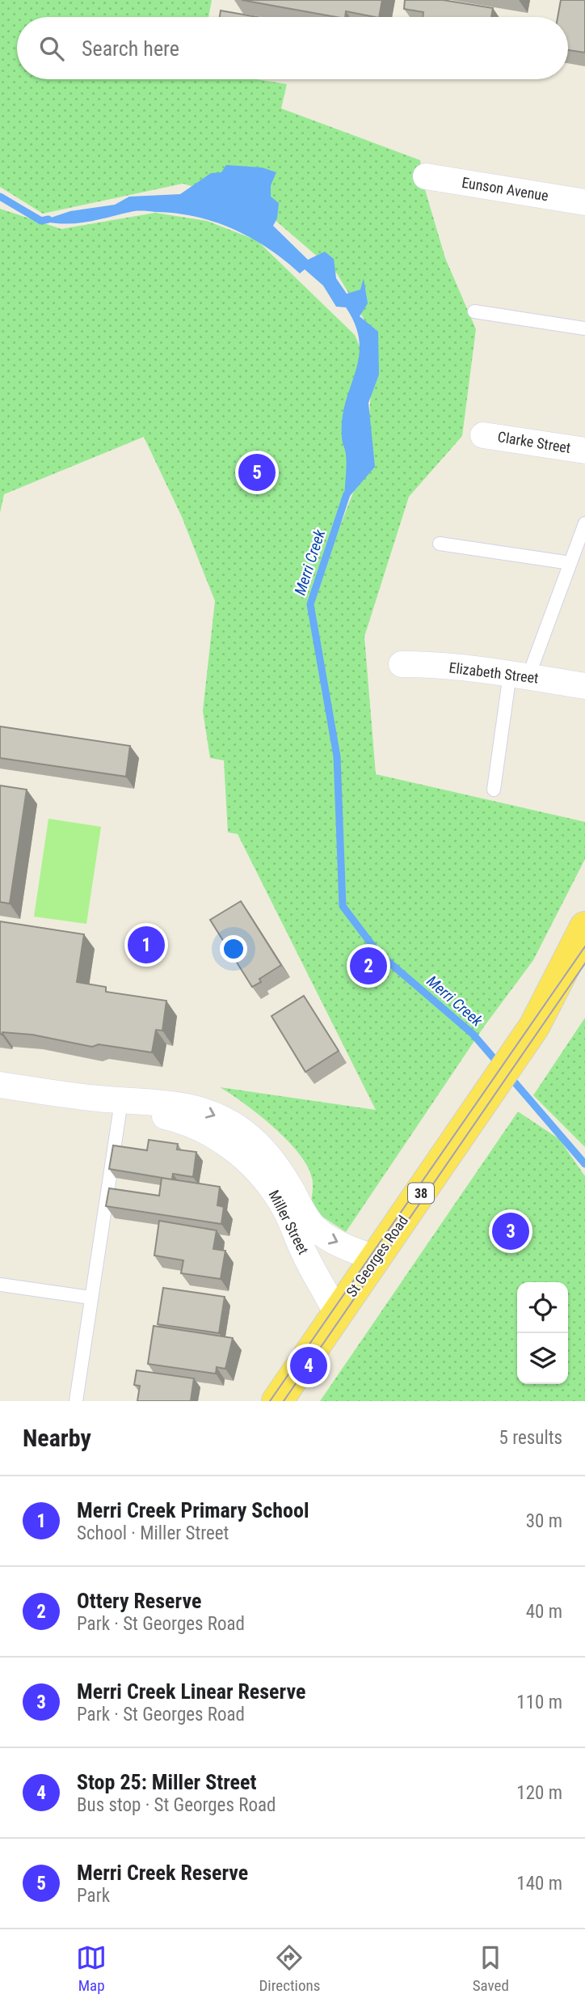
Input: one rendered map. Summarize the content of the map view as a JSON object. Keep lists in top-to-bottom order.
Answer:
{
  "streets": {
    "highway": ["38", "St Georges Road"],
    "street": [
      "Eunson Avenue",
      "Clarke Street",
      "Elizabeth Street",
      "Miller Street"
    ]
  },
  "crossings": [
    ["Miller Street", "St Georges Road"]
  ],
  "water": ["Merri Creek"],
  "page": {
    "search": "Search here",
    "pins": [
      "5",
      "1",
      "2",
      "3",
      "4"
    ],
    "heading": ["Nearby", "5 results"],
    "list": [
      {
        "mark": "1",
        "name": "Merri Creek Primary School",
        "note": "School · Miller Street",
        "value": "30 m"
      },
      {
        "mark": "2",
        "name": "Ottery Reserve",
        "note": "Park · St Georges Road",
        "value": "40 m"
      },
      {
        "mark": "3",
        "name": "Merri Creek Linear Reserve",
        "note": "Park · St Georges Road",
        "value": "110 m"
      },
      {
        "mark": "4",
        "name": "Stop 25: Miller Street",
        "note": "Bus stop · St Georges Road",
        "value": "120 m"
      },
      {
        "mark": "5",
        "name": "Merri Creek Reserve",
        "note": "Park",
        "value": "140 m"
      }
    ],
    "nav": ["Map", "Directions", "Saved"]
  }
}
